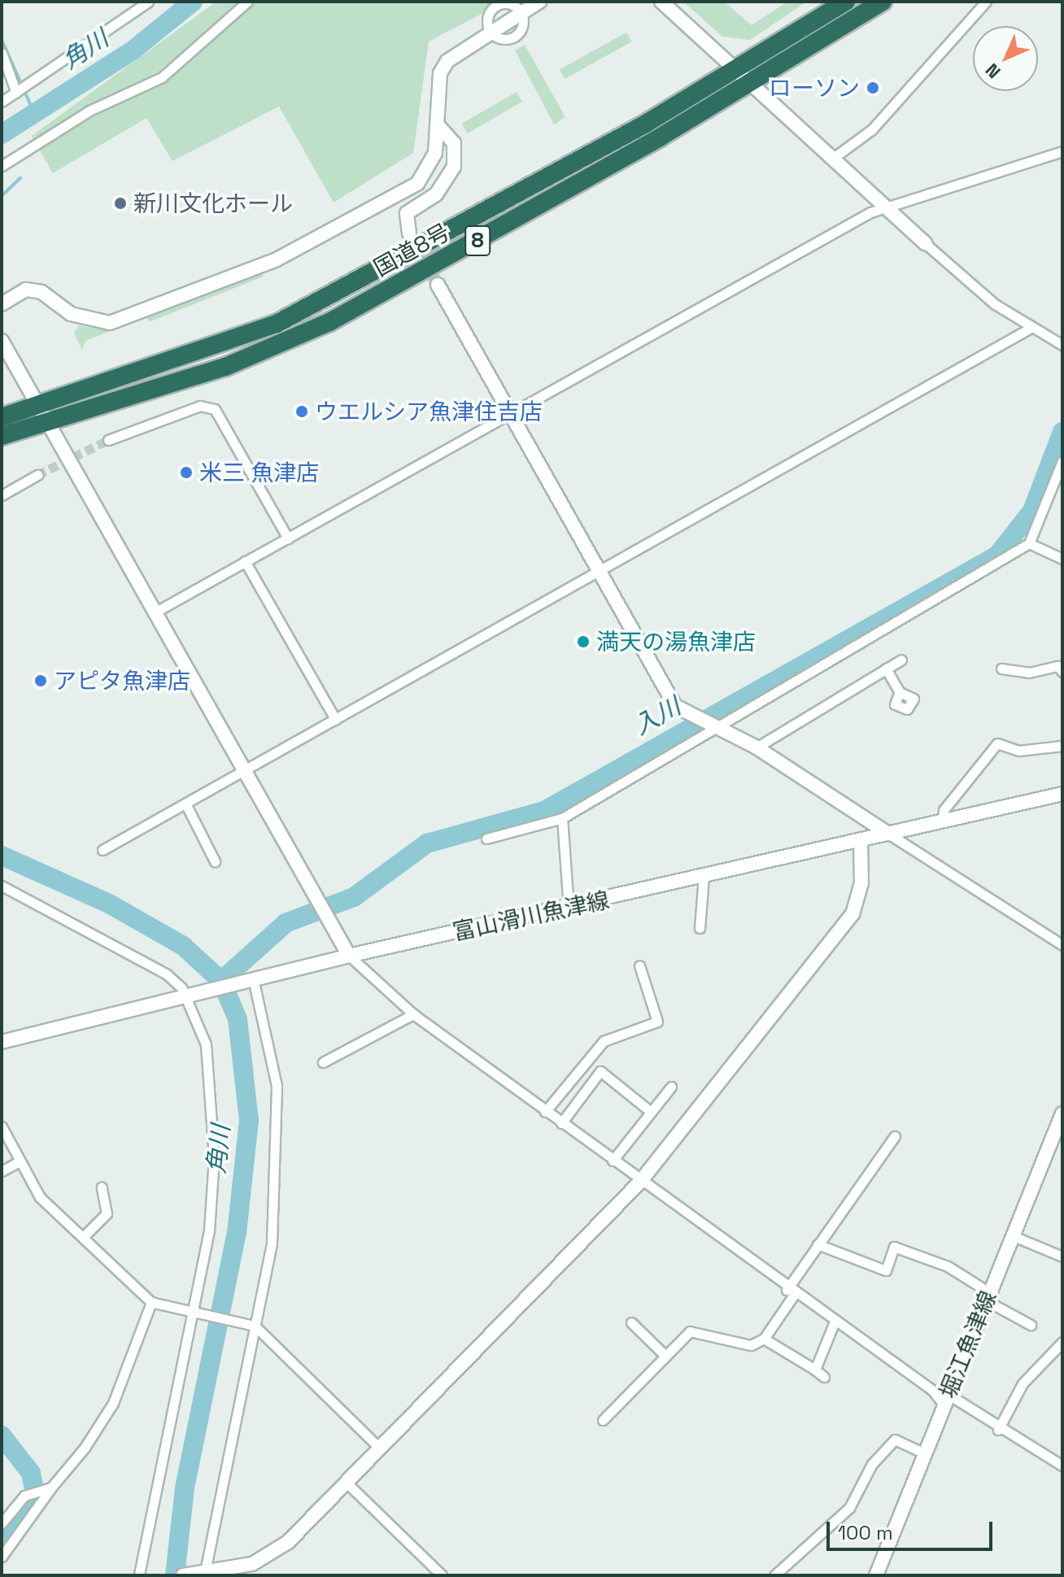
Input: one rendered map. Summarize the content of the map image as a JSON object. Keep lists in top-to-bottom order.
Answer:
{
  "streets": {
    "highway": ["8", "国道8号"],
    "street": ["富山滑川魚津線", "堀江魚津線"]
  },
  "water": ["角川", "入川"],
  "places": [
    "ローソン",
    "新川文化ホール",
    "ウエルシア魚津住吉店",
    "米三 魚津店",
    "満天の湯魚津店",
    "アピタ魚津店"
  ],
  "scale_bar": "100 m",
  "north": "bottom left"
}
